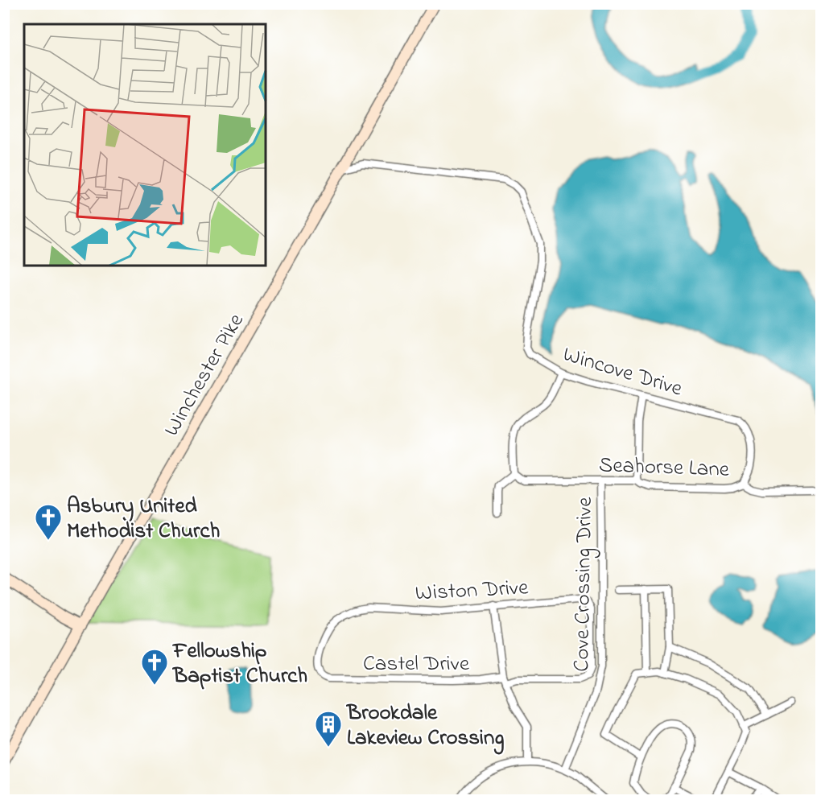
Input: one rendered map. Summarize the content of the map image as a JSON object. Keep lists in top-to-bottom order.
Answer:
{
  "streets": {
    "main road": ["Winchester Pike"],
    "street": [
      "Wincove Drive",
      "Seahorse Lane",
      "Cove Crossing Drive",
      "Wiston Drive",
      "Castel Drive"
    ]
  },
  "crossings": [
    ["Wincove Drive", "Winchester Pike"],
    ["Wincove Drive", "Seahorse Lane"],
    ["Seahorse Lane", "Cove Crossing Drive"],
    ["Wiston Drive", "Castel Drive"]
  ],
  "places": {
    "church": ["Asbury United Methodist Church", "Fellowship Baptist Church"],
    "building": ["Brookdale Lakeview Crossing"]
  }
}
